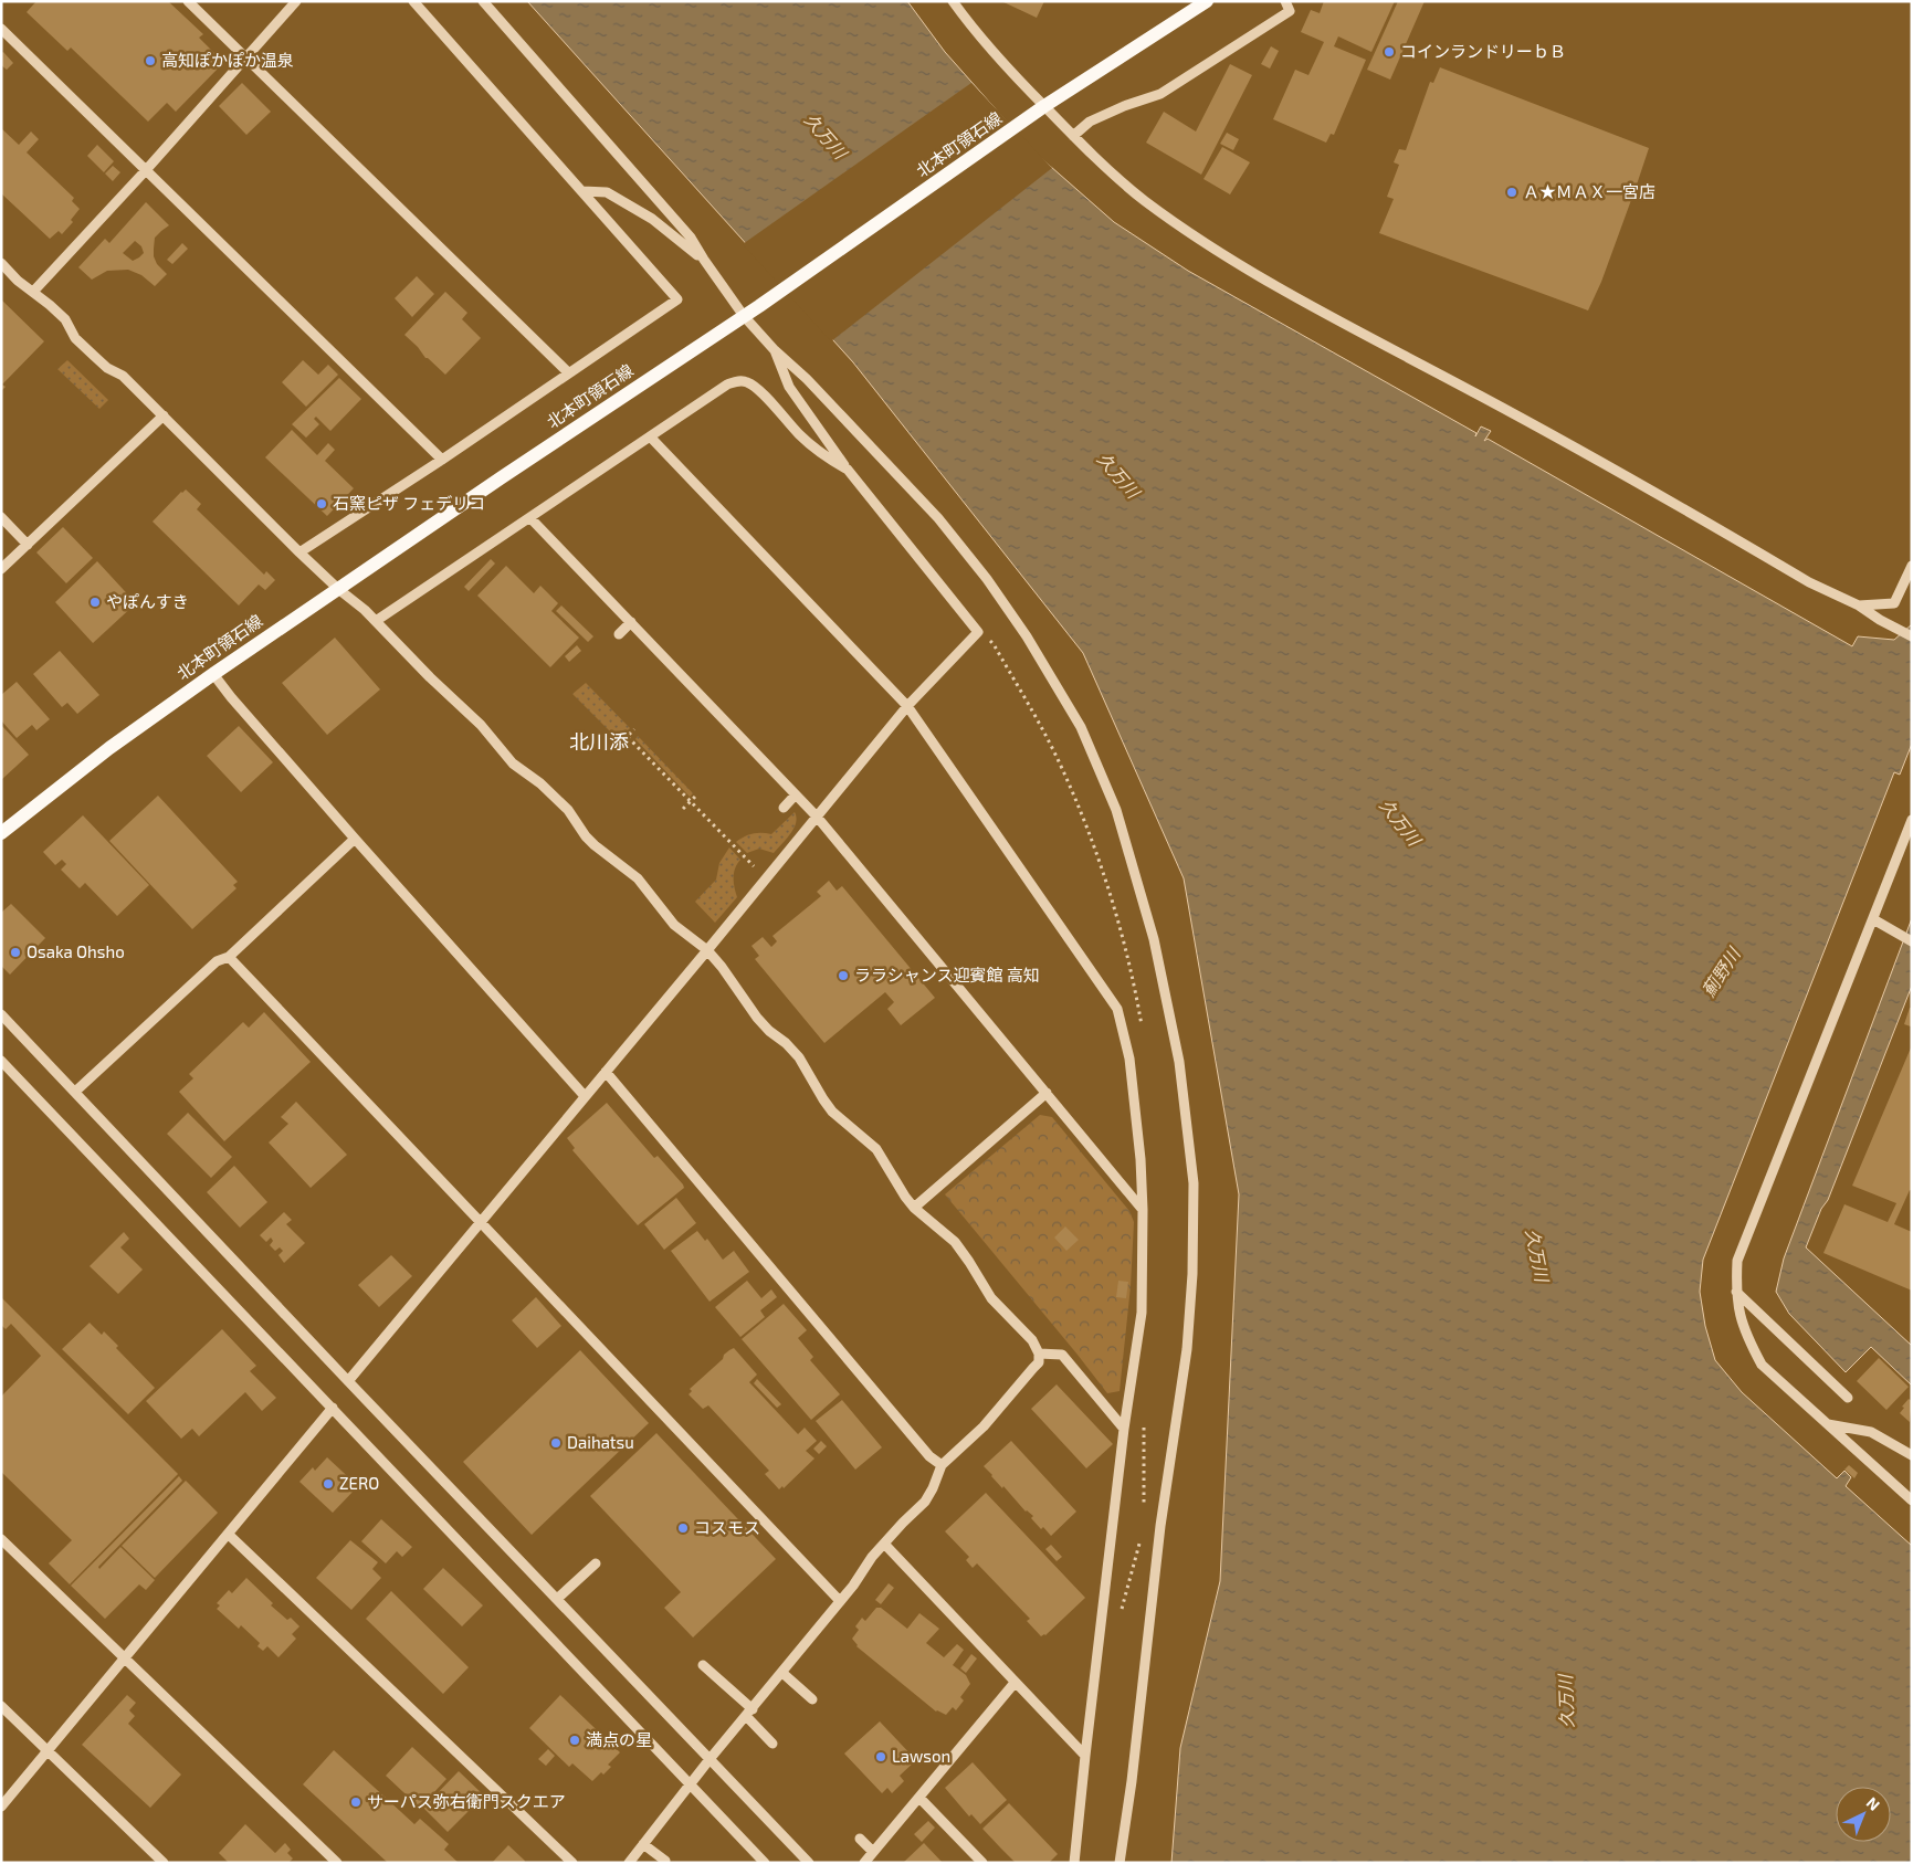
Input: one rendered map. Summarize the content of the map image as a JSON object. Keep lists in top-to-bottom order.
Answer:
{
  "streets": {
    "main road": ["北本町領石線"]
  },
  "districts": ["北川添"],
  "water": ["久万川", "薊野川"],
  "places": [
    "コインランドリーｂＢ",
    "高知ぽかぽか温泉",
    "Ａ★ＭＡＸ一宮店",
    "石窯ピザ フェデリコ",
    "やぽんすき",
    "Osaka Ohsho",
    "ララシャンス迎賓館 高知",
    "Daihatsu",
    "ZERO",
    "コスモス",
    "満点の星",
    "Lawson",
    "サーパス弥右衛門スクエア"
  ],
  "north": "top right"
}
